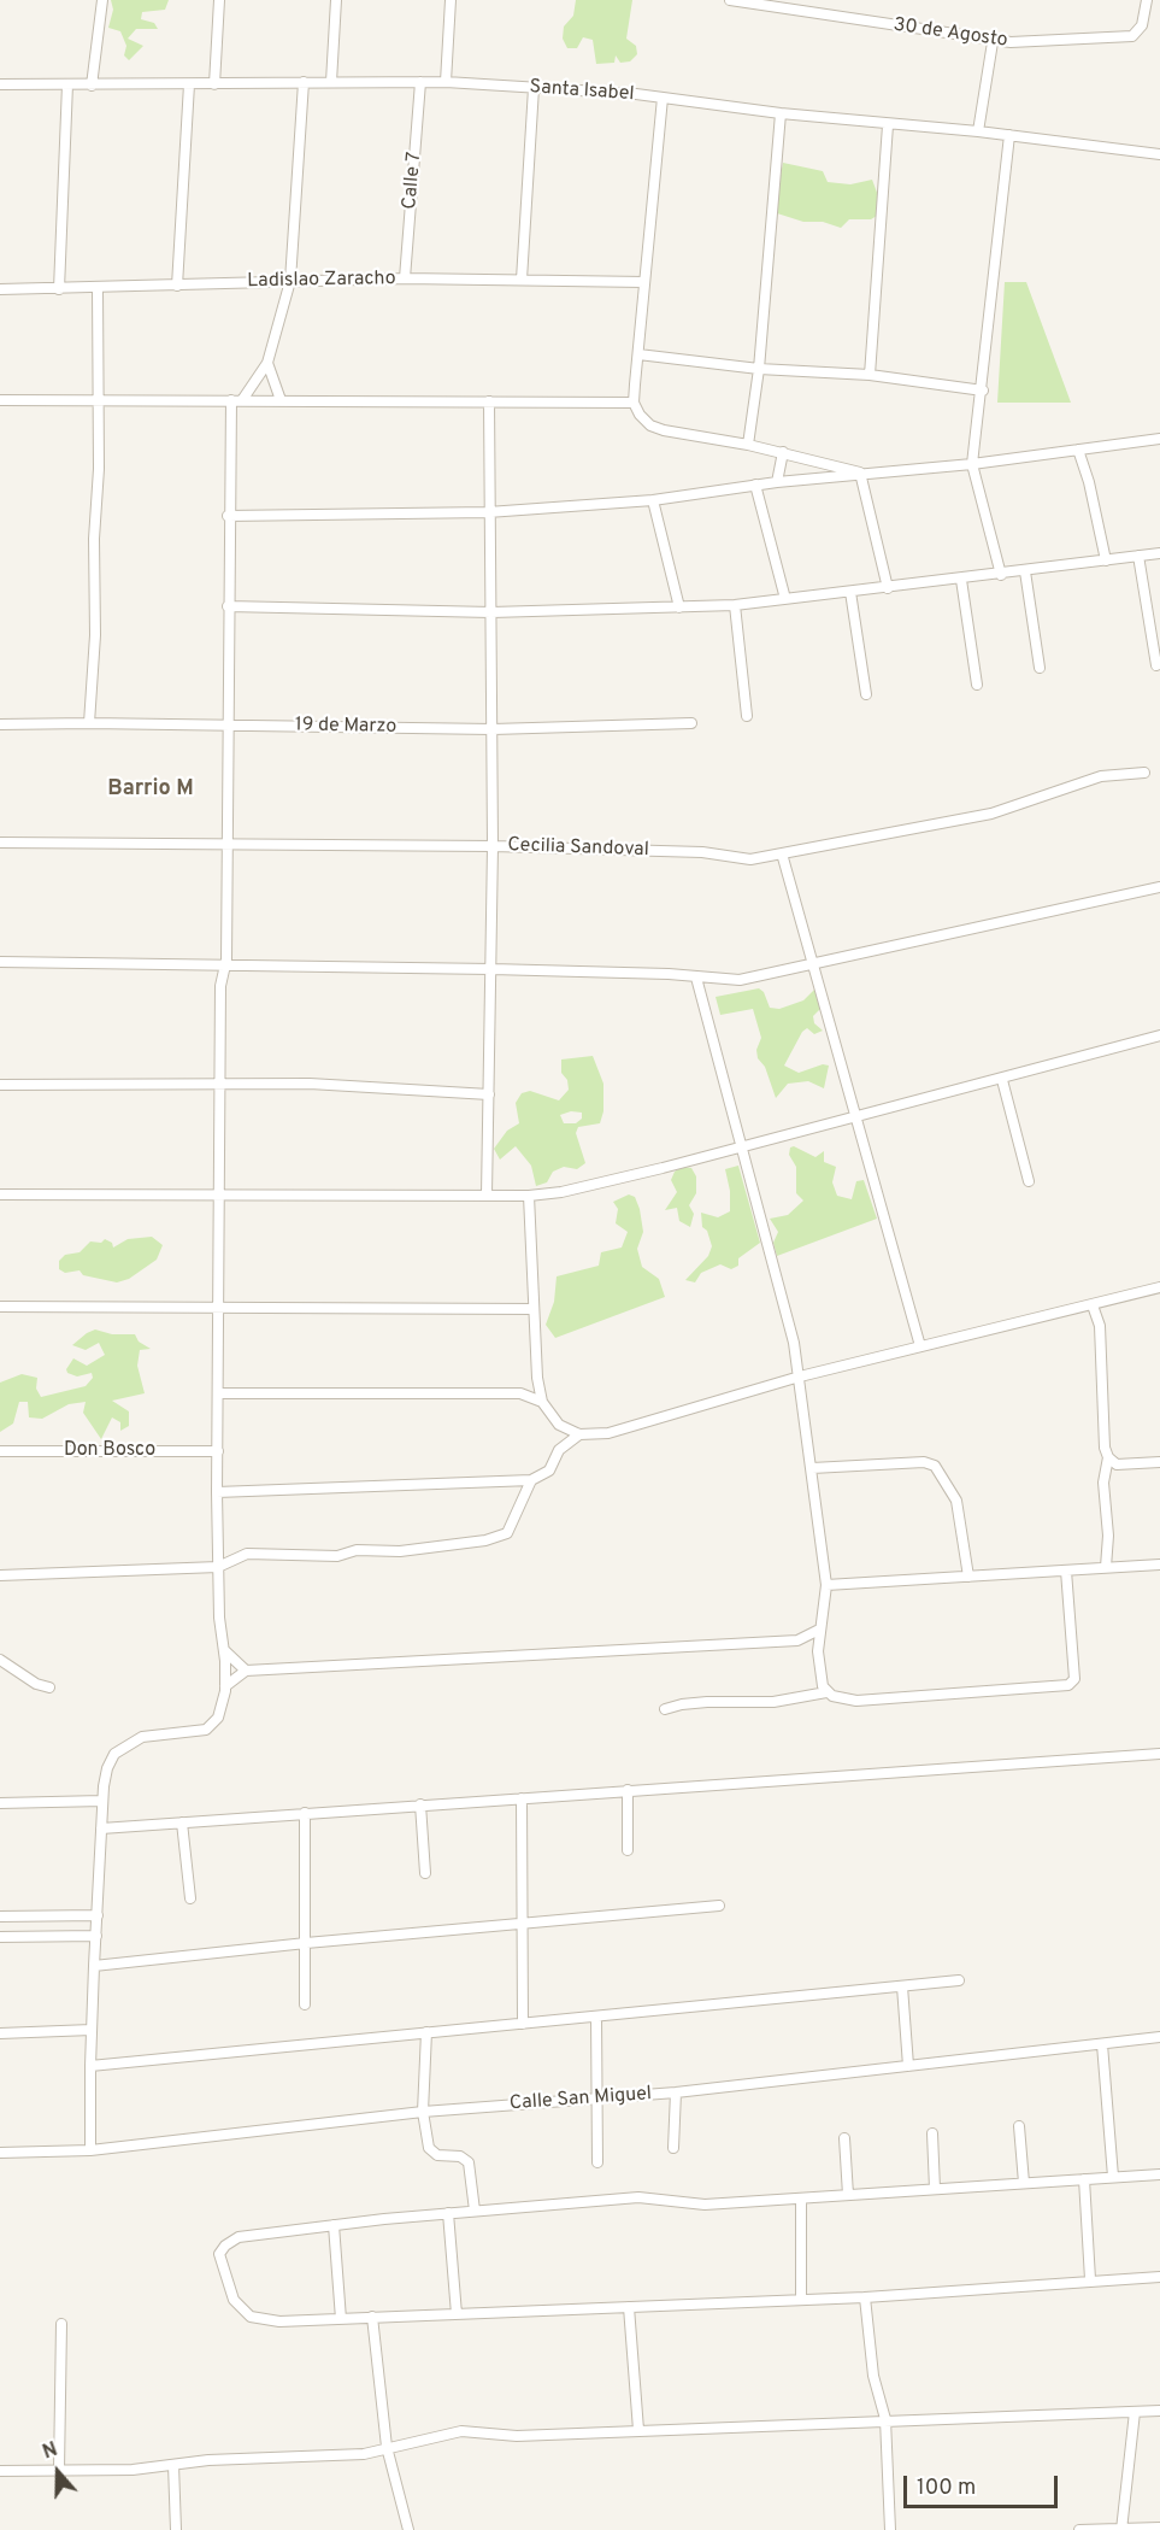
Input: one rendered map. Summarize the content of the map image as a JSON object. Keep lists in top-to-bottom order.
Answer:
{
  "streets": {
    "street": [
      "30 de Agosto",
      "Santa Isabel",
      "Calle 7",
      "Ladislao Zaracho",
      "19 de Marzo",
      "Cecilia Sandoval",
      "Don Bosco",
      "Calle San Miguel"
    ]
  },
  "crossings": [
    ["Santa Isabel", "Calle 7"],
    ["Calle 7", "Ladislao Zaracho"]
  ],
  "districts": ["Barrio M"],
  "scale_bar": "100 m",
  "north": "top"
}
